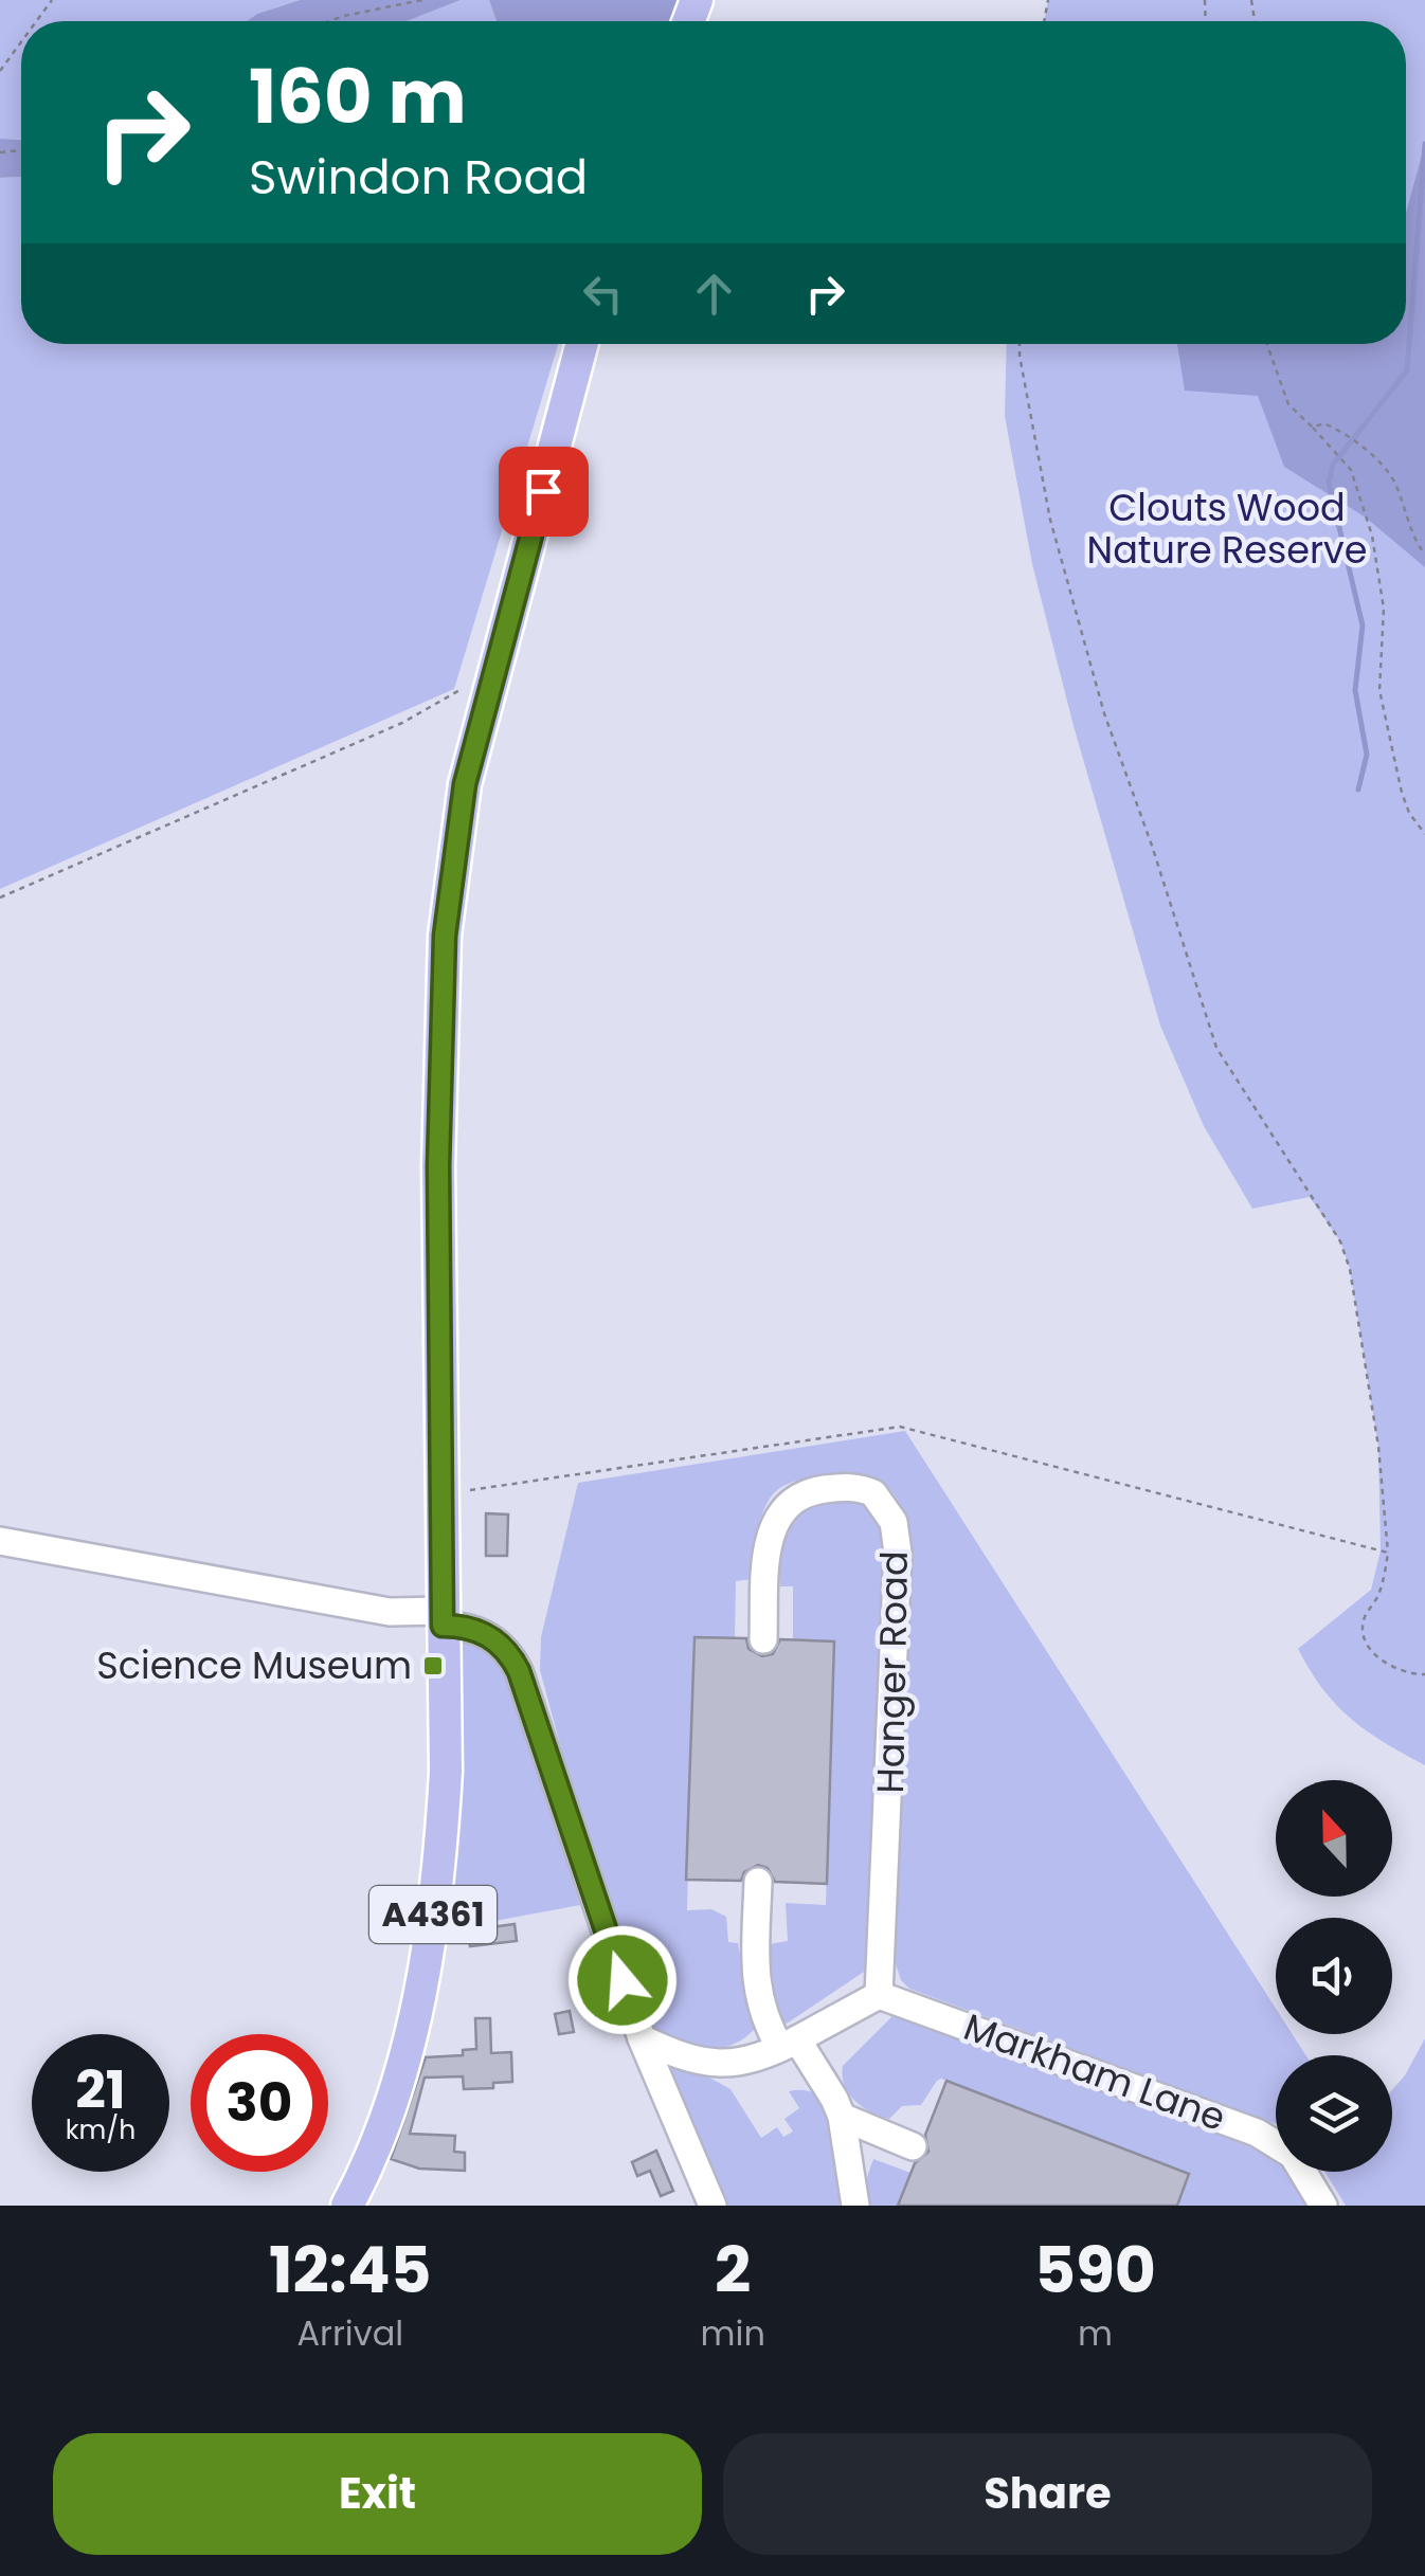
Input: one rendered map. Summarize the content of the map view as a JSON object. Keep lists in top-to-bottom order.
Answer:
{
  "streets": {
    "main road": ["A4361"],
    "street": ["Hanger Road", "Markham Lane"]
  },
  "crossings": [
    ["Hanger Road", "Markham Lane"]
  ],
  "parks": ["Clouts Wood Nature Reserve"],
  "places": {
    "transit": ["Science Museum"]
  },
  "north": "top",
  "page": {
    "turn": ["160 m", "Swindon Road"],
    "speed": "21 km/h",
    "limit": "30",
    "eta": [
      "12:45",
      "Arrival",
      "2",
      "min",
      "590",
      "m"
    ],
    "buttons": ["Exit", "Share"]
  }
}
